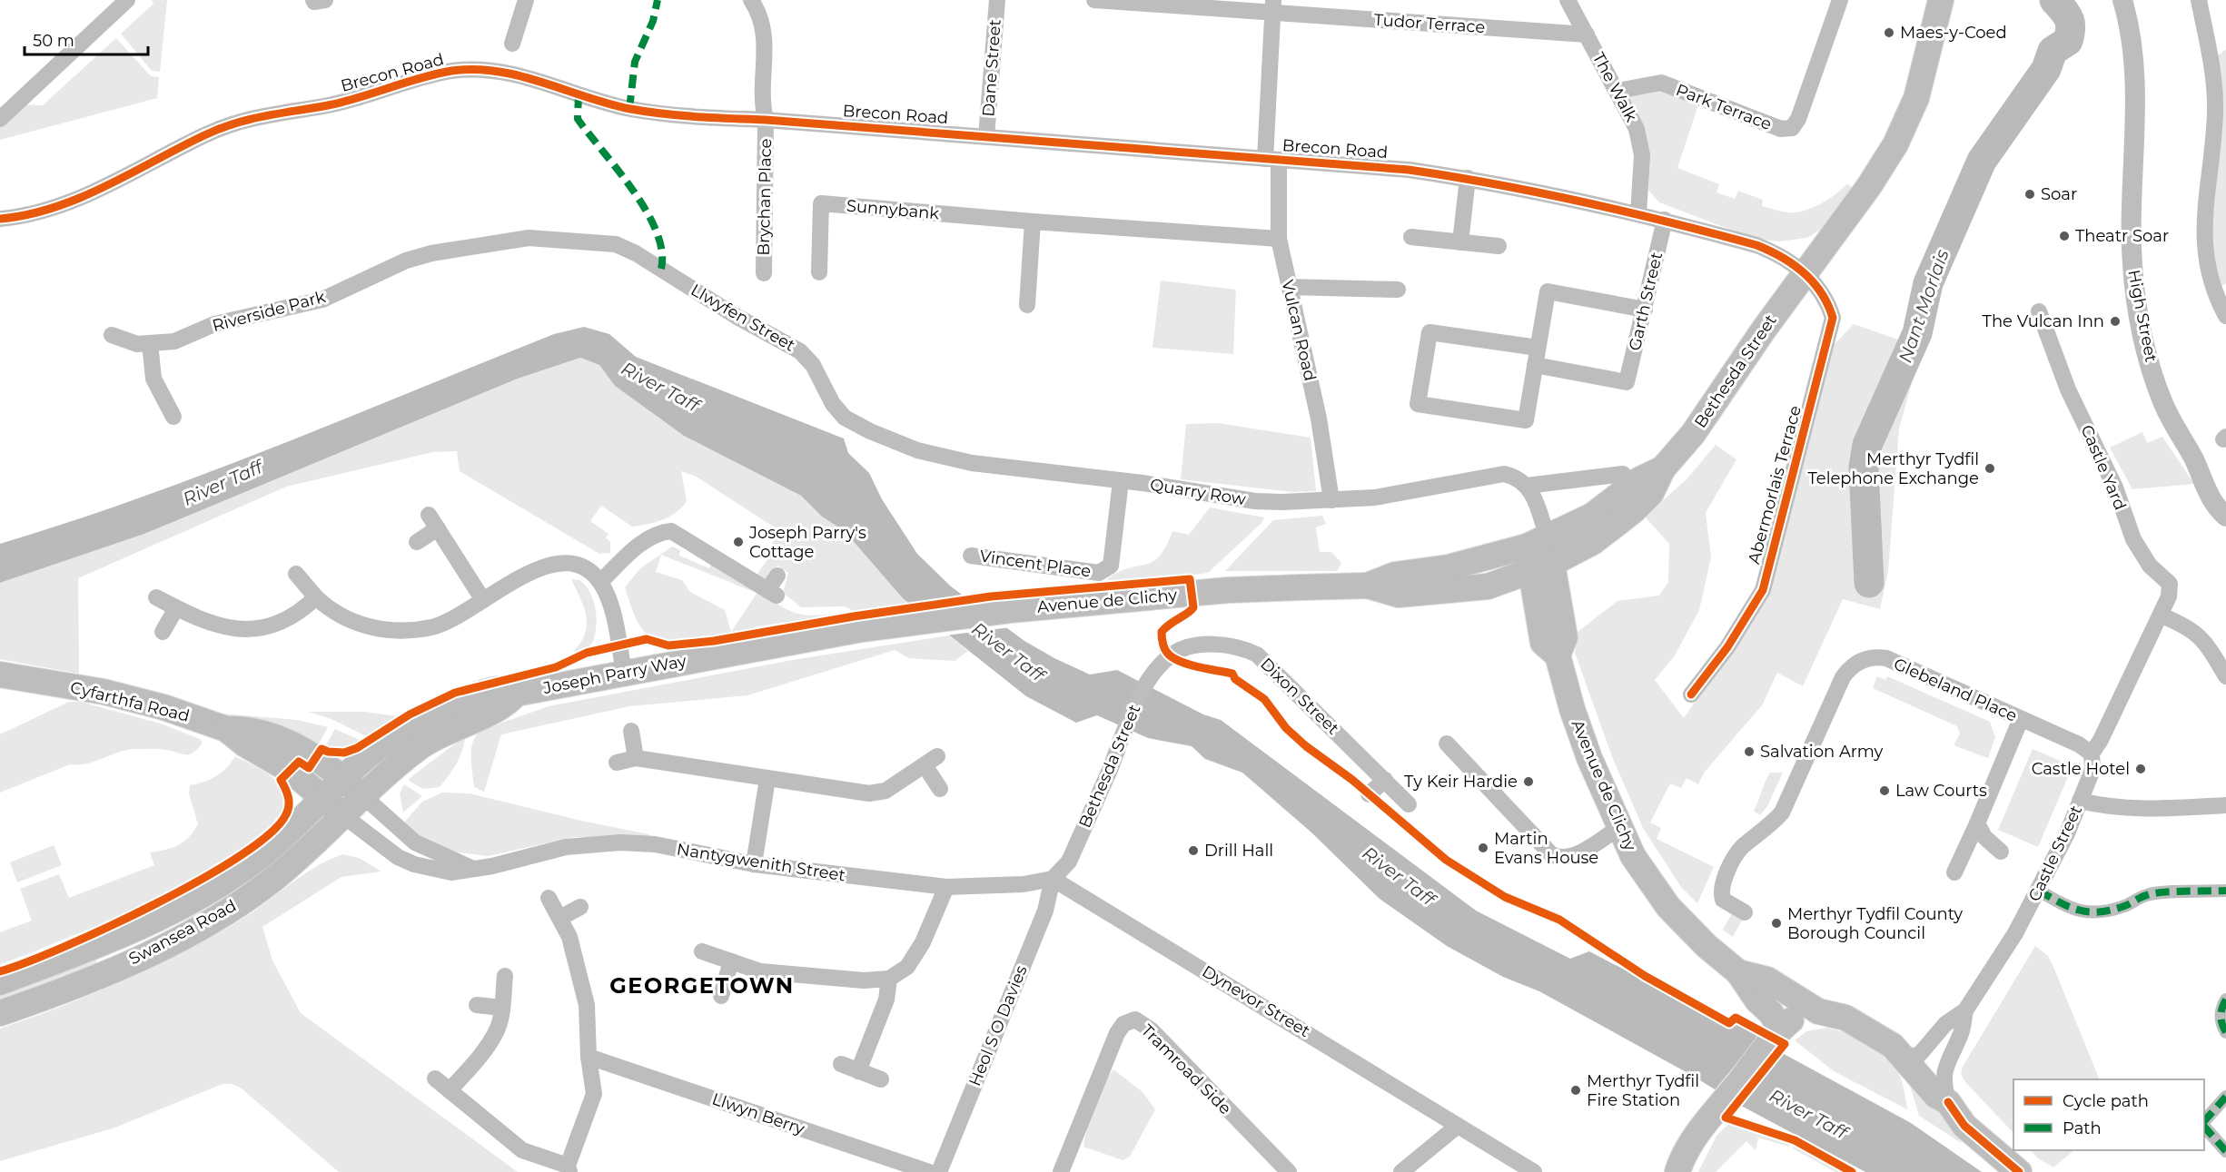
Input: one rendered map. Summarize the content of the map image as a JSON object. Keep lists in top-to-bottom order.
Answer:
{
  "streets": {
    "main road": [
      "Bethesda Street",
      "Avenue de Clichy",
      "Joseph Parry Way",
      "Cyfarthfa Road",
      "Swansea Road"
    ],
    "street": [
      "Tudor Terrace",
      "Dane Street",
      "Brecon Road",
      "The Walk",
      "Park Terrace",
      "Brychan Place",
      "Sunnybank",
      "Garth Street",
      "Riverside Park",
      "High Street",
      "Llwyfen Street",
      "Vulcan Road",
      "Castle Yard",
      "Abermorlais Terrace",
      "Quarry Row",
      "Vincent Place",
      "Glebeland Place",
      "Dixon Street",
      "Castle Street",
      "Nantygwenith Street",
      "Dynevor Street",
      "Heol S O Davies",
      "Tramroad Side",
      "Llwyn Berry"
    ]
  },
  "crossings": [
    ["Tudor Terrace", "The Walk"],
    ["Tudor Terrace", "Vulcan Road"],
    ["Dane Street", "Brecon Road"],
    ["Brecon Road", "The Walk"],
    ["Brecon Road", "Brychan Place"],
    ["Brecon Road", "Garth Street"],
    ["Brecon Road", "Vulcan Road"],
    ["Brecon Road", "Bethesda Street"],
    ["Brecon Road", "Abermorlais Terrace"],
    ["The Walk", "Park Terrace"],
    ["Sunnybank", "Vulcan Road"],
    ["Riverside Park", "Llwyfen Street"],
    ["Llwyfen Street", "Quarry Row"],
    ["Vulcan Road", "Quarry Row"],
    ["Bethesda Street", "Abermorlais Terrace"],
    ["Bethesda Street", "Avenue de Clichy"],
    ["Bethesda Street", "Dixon Street"],
    ["Bethesda Street", "Nantygwenith Street"],
    ["Bethesda Street", "Dynevor Street"],
    ["Bethesda Street", "Heol S O Davies"],
    ["Castle Yard", "Castle Street"],
    ["Quarry Row", "Vincent Place"],
    ["Avenue de Clichy", "Joseph Parry Way"],
    ["Avenue de Clichy", "Castle Street"],
    ["Joseph Parry Way", "Cyfarthfa Road"],
    ["Joseph Parry Way", "Swansea Road"],
    ["Glebeland Place", "Castle Street"],
    ["Cyfarthfa Road", "Nantygwenith Street"],
    ["Cyfarthfa Road", "Swansea Road"],
    ["Nantygwenith Street", "Swansea Road"],
    ["Nantygwenith Street", "Dynevor Street"],
    ["Nantygwenith Street", "Heol S O Davies"],
    ["Dynevor Street", "Heol S O Davies"]
  ],
  "districts": ["GEORGETOWN"],
  "water": ["Nant Morlais", "River Taff"],
  "places": [
    "Maes-y-Coed",
    "Soar",
    "Theatr Soar",
    "The Vulcan Inn",
    "Merthyr Tydfil Telephone Exchange",
    "Joseph Parry's Cottage",
    "Salvation Army",
    "Castle Hotel",
    "Ty Keir Hardie",
    "Law Courts",
    "Martin Evans House",
    "Drill Hall",
    "Merthyr Tydfil County Borough Council",
    "Merthyr Tydfil Fire Station"
  ],
  "legend": ["Cycle path", "Path"],
  "scale_bar": "50 m"
}
